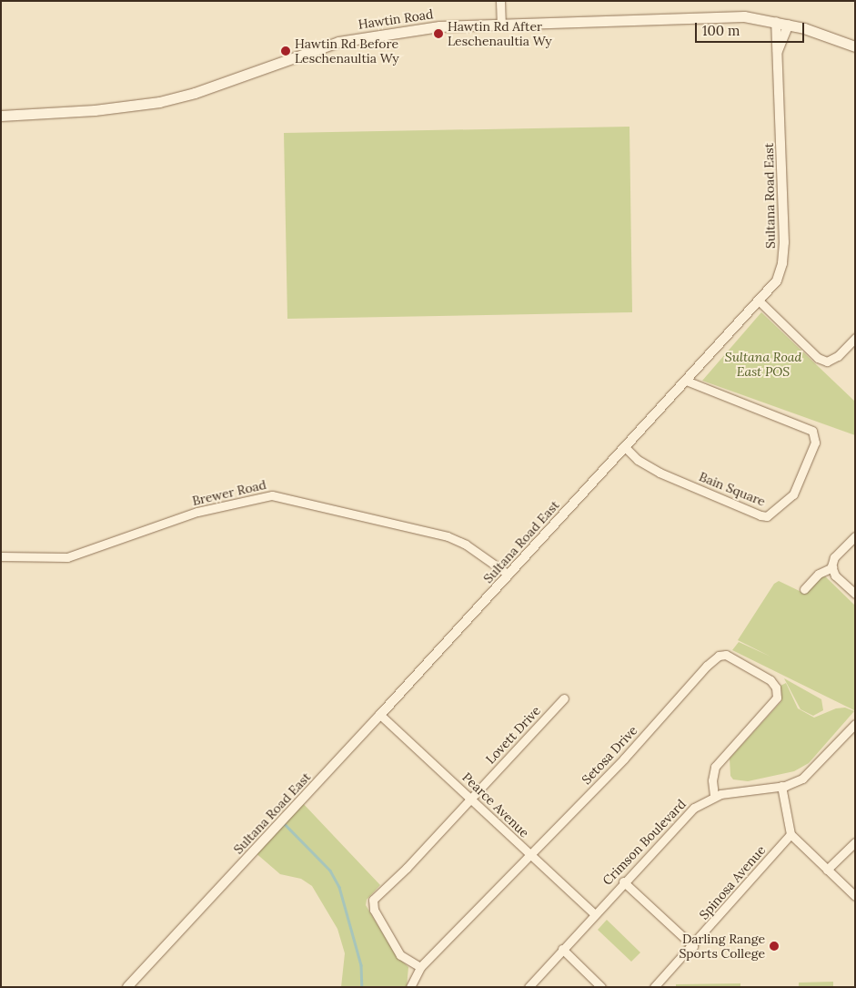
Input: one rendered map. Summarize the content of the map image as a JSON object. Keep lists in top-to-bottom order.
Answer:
{
  "streets": {
    "main road": ["Hawtin Road"],
    "street": [
      "Sultana Road East",
      "Bain Square",
      "Brewer Road",
      "Lovett Drive",
      "Setosa Drive",
      "Pearce Avenue",
      "Crimson Boulevard",
      "Spinosa Avenue"
    ]
  },
  "crossings": [
    ["Hawtin Road", "Sultana Road East"],
    ["Sultana Road East", "Bain Square"],
    ["Sultana Road East", "Brewer Road"],
    ["Sultana Road East", "Pearce Avenue"],
    ["Lovett Drive", "Setosa Drive"],
    ["Lovett Drive", "Pearce Avenue"],
    ["Setosa Drive", "Pearce Avenue"],
    ["Setosa Drive", "Crimson Boulevard"],
    ["Pearce Avenue", "Crimson Boulevard"]
  ],
  "parks": ["Sultana Road East POS"],
  "places": ["Hawtin Rd After Leschenaultia Wy", "Hawtin Rd Before Leschenaultia Wy", "Darling Range Sports College"],
  "scale_bar": "100 m"
}
